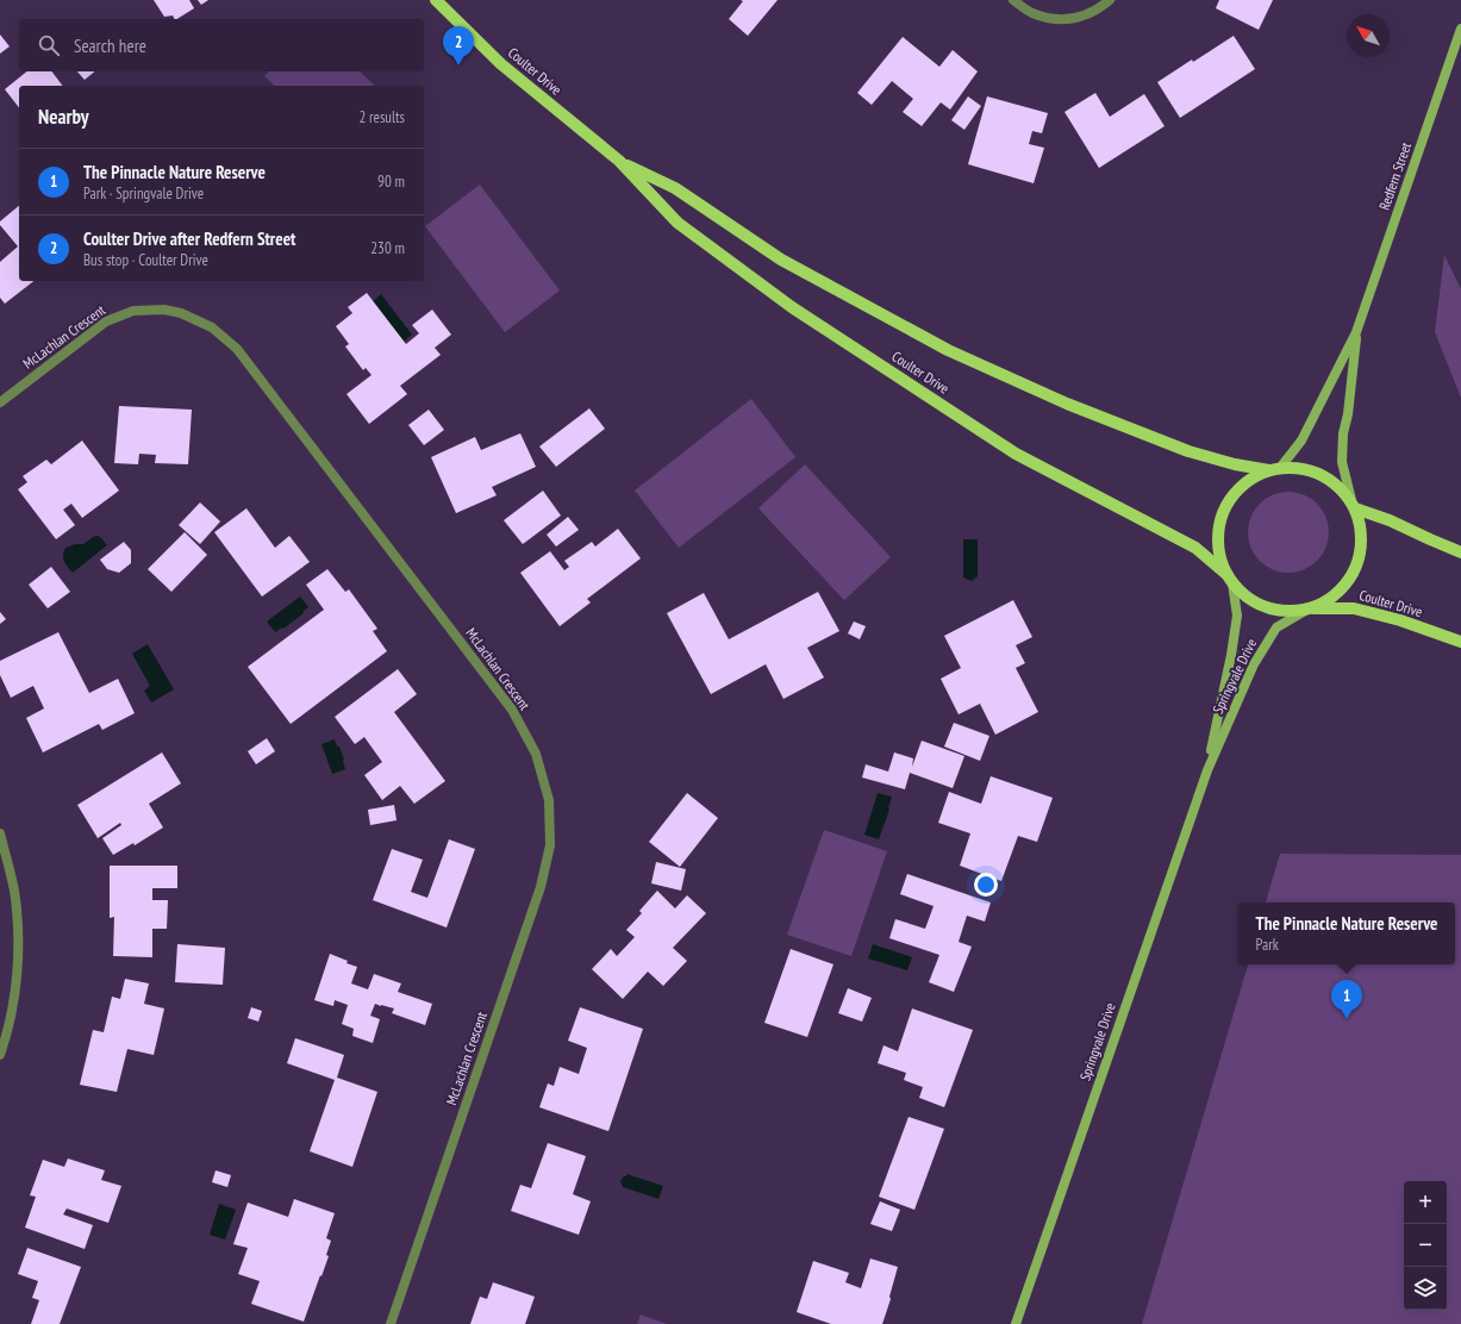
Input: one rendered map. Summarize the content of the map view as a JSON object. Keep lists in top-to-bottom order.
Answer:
{
  "streets": {
    "main road": ["Coulter Drive", "Redfern Street", "Springvale Drive"],
    "street": ["McLachlan Crescent"]
  },
  "crossings": [
    ["Coulter Drive", "Redfern Street"],
    ["Coulter Drive", "Springvale Drive"],
    ["Redfern Street", "Springvale Drive"]
  ],
  "north": "top left",
  "page": {
    "search": "Search here",
    "pins": ["2", "1"],
    "heading": ["Nearby", "2 results"],
    "list": [
      {
        "mark": "1",
        "name": "The Pinnacle Nature Reserve",
        "note": "Park · Springvale Drive",
        "value": "90 m"
      },
      {
        "mark": "2",
        "name": "Coulter Drive after Redfern Street",
        "note": "Bus stop · Coulter Drive",
        "value": "230 m"
      }
    ],
    "popup": ["The Pinnacle Nature Reserve", "Park"],
    "map_buttons": ["+", "−"]
  }
}
